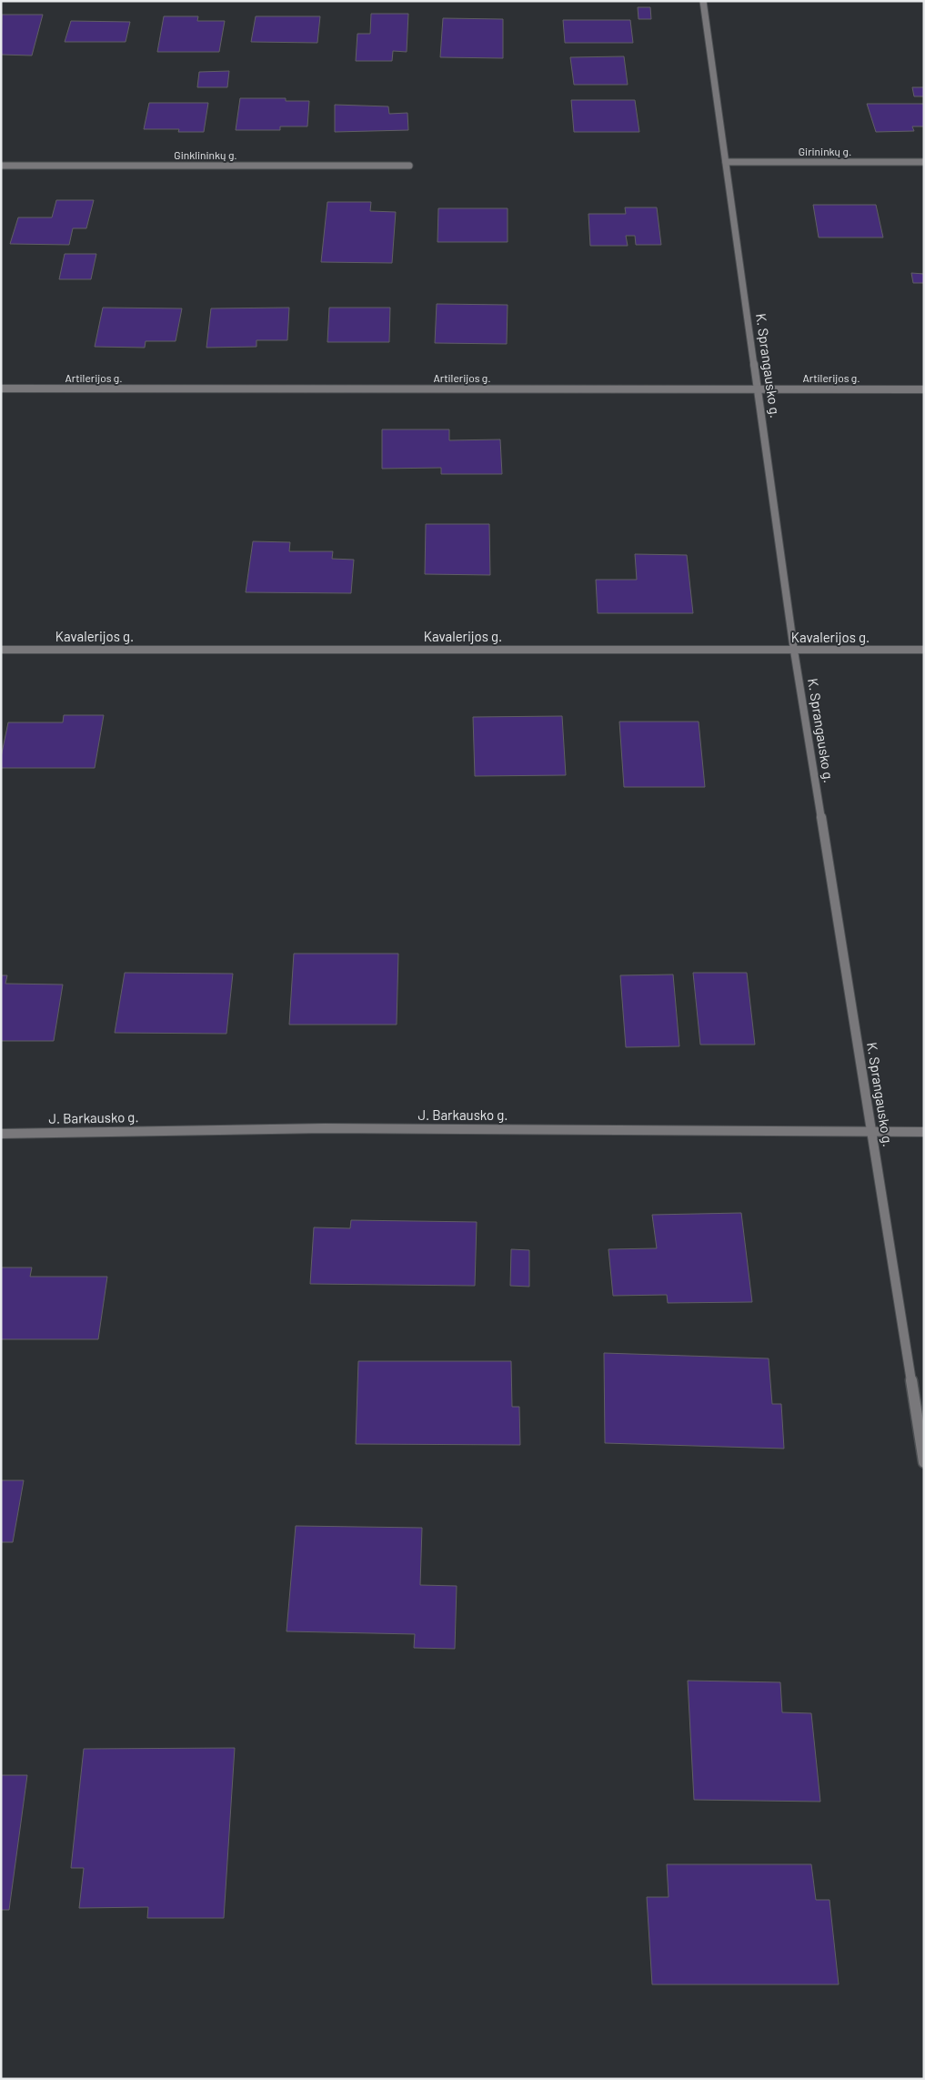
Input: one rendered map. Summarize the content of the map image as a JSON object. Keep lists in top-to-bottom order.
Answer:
{
  "streets": {
    "street": [
      "Girininkų g.",
      "Ginklininkų g.",
      "K. Sprangausko g.",
      "Artilerijos g.",
      "Kavalerijos g.",
      "J. Barkausko g."
    ]
  },
  "crossings": [
    ["Girininkų g.", "K. Sprangausko g."],
    ["K. Sprangausko g.", "Artilerijos g."],
    ["K. Sprangausko g.", "Kavalerijos g."],
    ["K. Sprangausko g.", "J. Barkausko g."]
  ]
}
